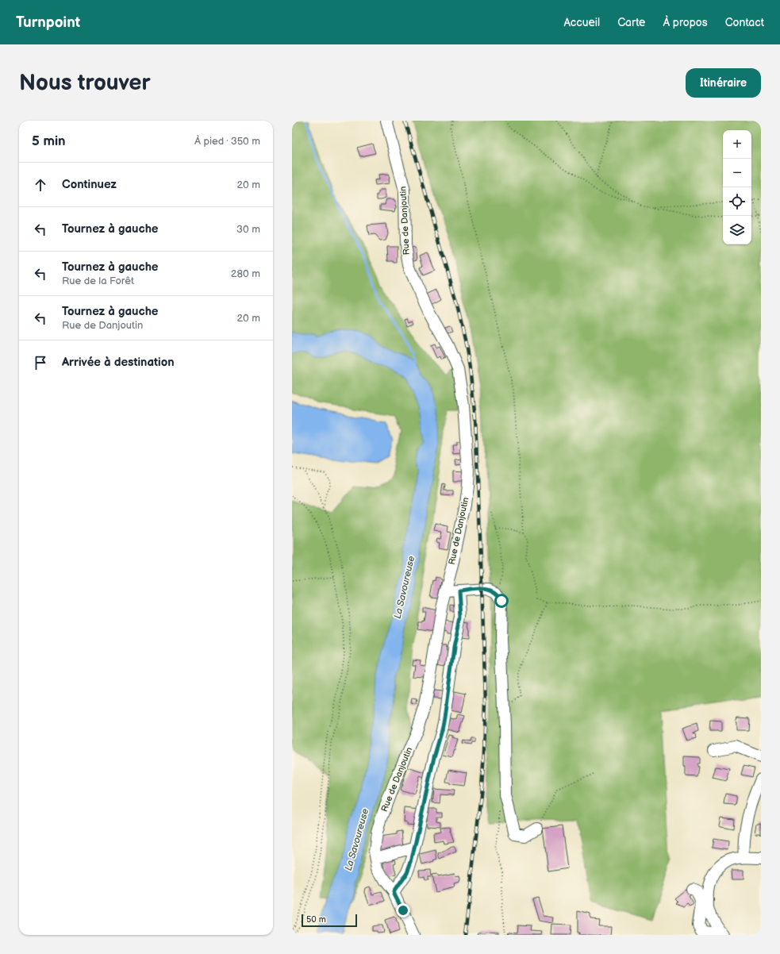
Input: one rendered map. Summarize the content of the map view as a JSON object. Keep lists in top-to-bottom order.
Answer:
{
  "streets": {
    "street": ["Rue de Danjoutin"]
  },
  "water": ["La Savoureuse"],
  "scale_bar": "50 m",
  "page": {
    "header": "Turnpoint",
    "nav": [
      "Accueil",
      "Carte",
      "À propos",
      "Contact"
    ],
    "buttons": "Itinéraire",
    "title": "Nous trouver",
    "heading": ["5 min", "À pied · 350 m"],
    "map_buttons": ["+", "−"],
    "list": [
      ["Continuez", "20 m"],
      ["Tournez à gauche", "30 m"],
      ["Tournez à gauche", "Rue de la Forêt", "280 m"],
      ["Tournez à gauche", "Rue de Danjoutin", "20 m"],
      "Arrivée à destination"
    ],
    "scale": "50 m"
  }
}
